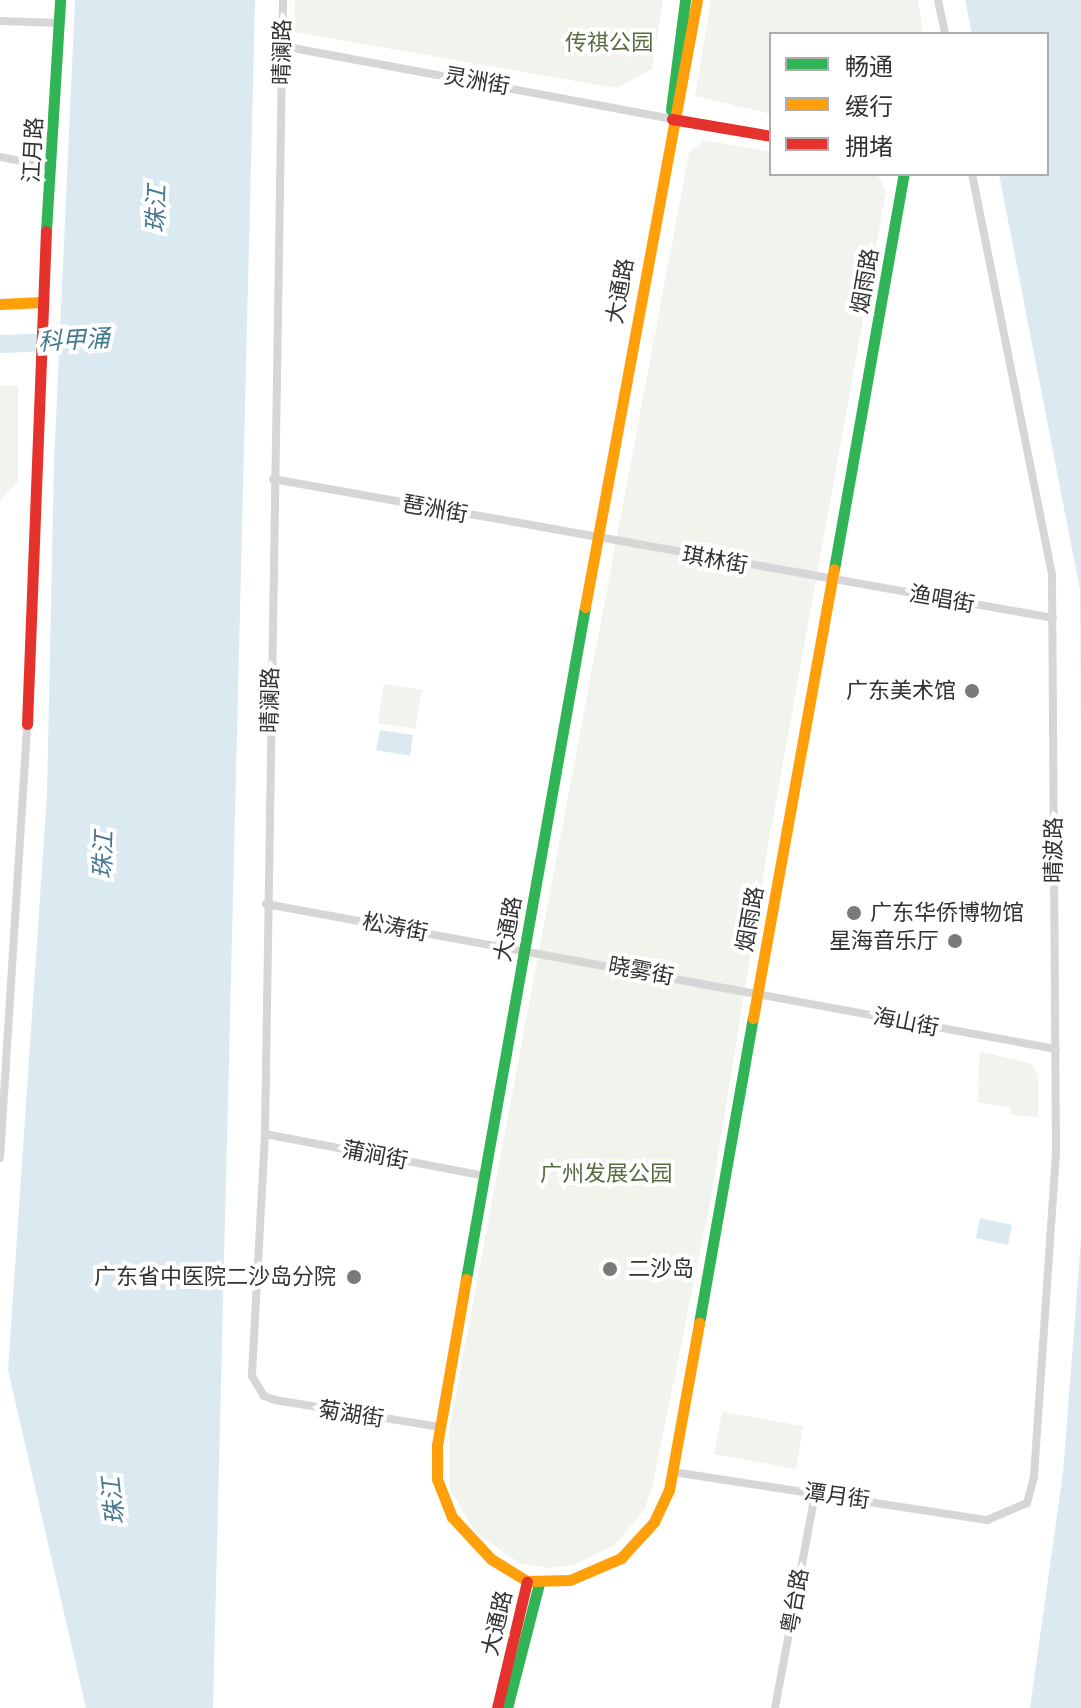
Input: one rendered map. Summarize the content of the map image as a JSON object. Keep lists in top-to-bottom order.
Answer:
{
  "streets": {
    "main road": ["江月路", "烟雨路", "大通路"],
    "street": [
      "晴澜路",
      "灵洲街",
      "琶洲街",
      "琪林街",
      "渔唱街",
      "晴波路",
      "松涛街",
      "晓雾街",
      "海山街",
      "蒲涧街",
      "菊湖街",
      "潭月街",
      "粤台路"
    ]
  },
  "crossings": [
    ["晴澜路", "灵洲街"],
    ["晴澜路", "琶洲街"],
    ["晴澜路", "松涛街"],
    ["晴澜路", "蒲涧街"],
    ["晴澜路", "菊湖街"],
    ["灵洲街", "大通路"],
    ["烟雨路", "大通路"],
    ["烟雨路", "琪林街"],
    ["烟雨路", "渔唱街"],
    ["烟雨路", "晓雾街"],
    ["烟雨路", "海山街"],
    ["烟雨路", "潭月街"],
    ["大通路", "琶洲街"],
    ["大通路", "琪林街"],
    ["大通路", "松涛街"],
    ["大通路", "晓雾街"],
    ["大通路", "蒲涧街"],
    ["大通路", "菊湖街"],
    ["琶洲街", "琪林街"],
    ["琪林街", "渔唱街"],
    ["渔唱街", "晴波路"],
    ["晴波路", "海山街"],
    ["晴波路", "潭月街"],
    ["松涛街", "晓雾街"],
    ["晓雾街", "海山街"],
    ["潭月街", "粤台路"]
  ],
  "water": ["珠江", "科甲涌"],
  "parks": ["传祺公园", "广州发展公园"],
  "places": [
    "广东美术馆",
    "广东华侨博物馆",
    "星海音乐厅",
    "二沙岛",
    "广东省中医院二沙岛分院"
  ],
  "legend": ["畅通", "缓行", "拥堵"]
}
